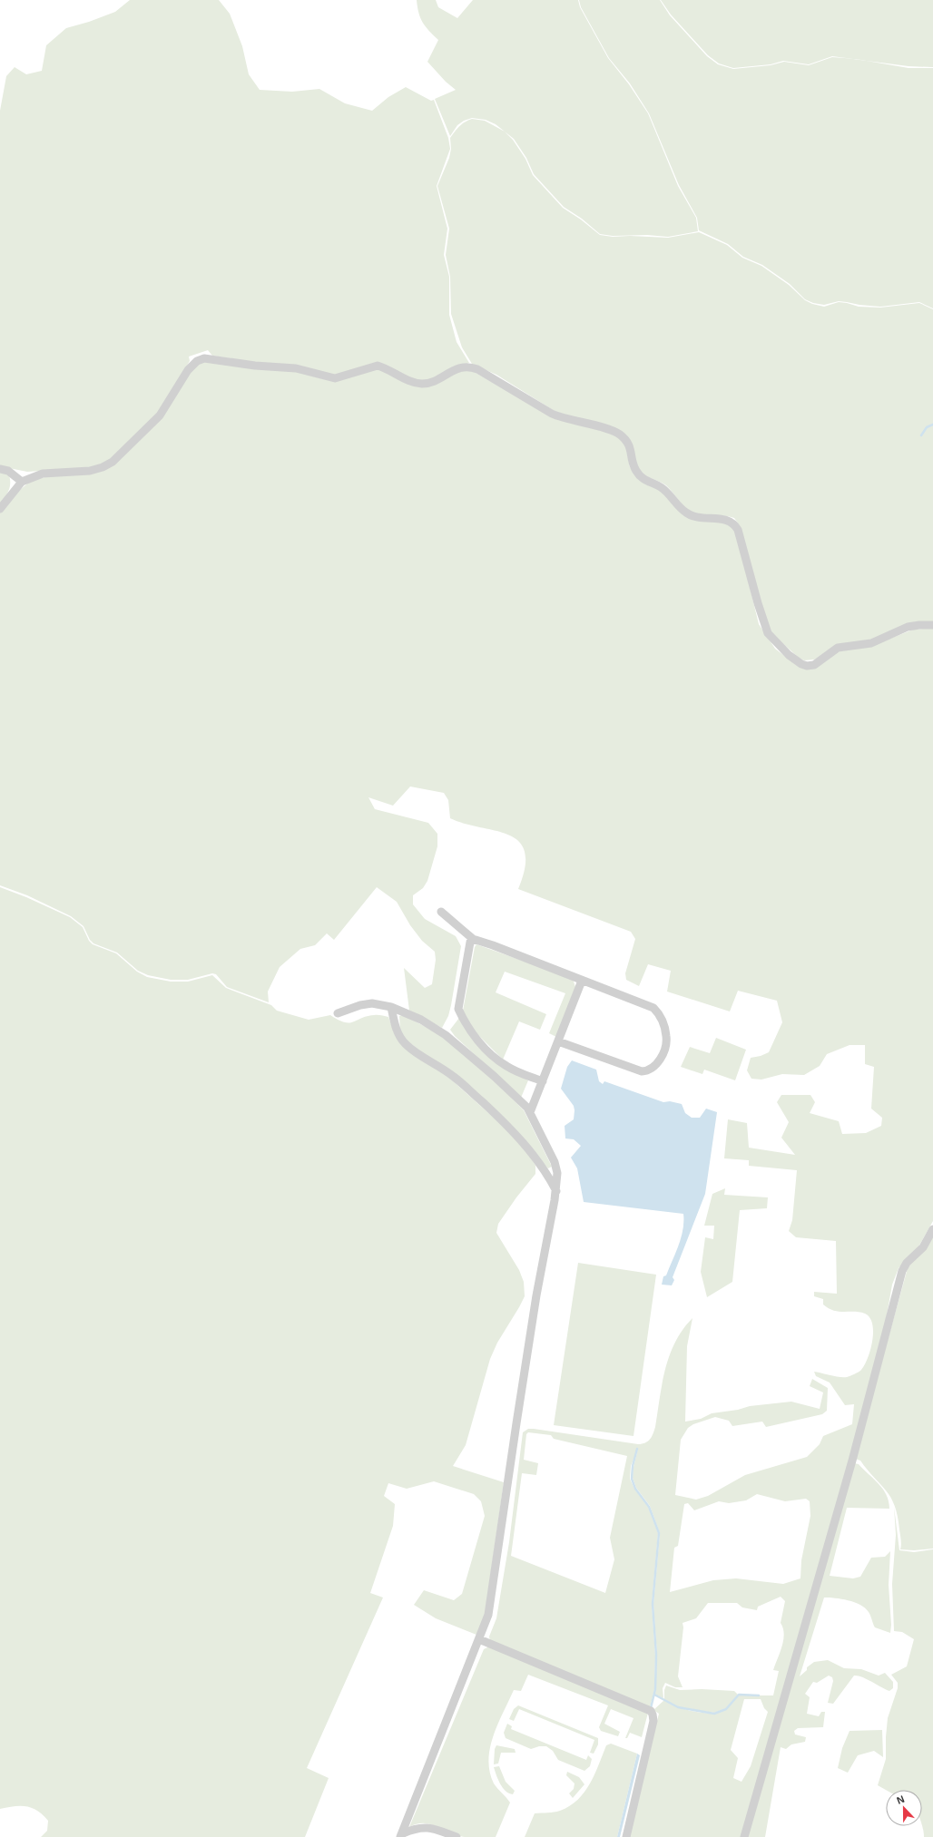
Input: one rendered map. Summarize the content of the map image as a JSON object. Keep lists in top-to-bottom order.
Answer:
{
  "north": "top"
}
